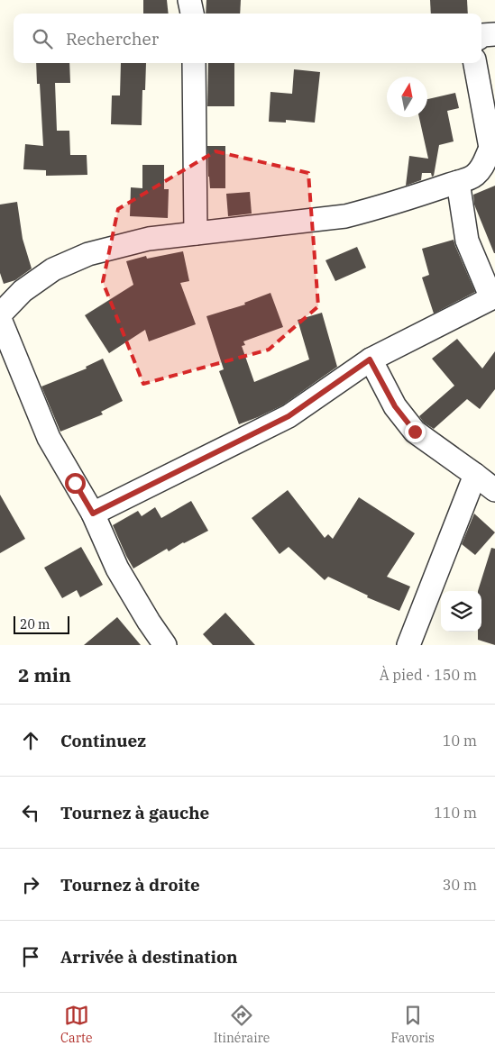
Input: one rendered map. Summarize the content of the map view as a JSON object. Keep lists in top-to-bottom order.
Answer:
{
  "scale_bar": "20 m",
  "north": "top",
  "page": {
    "search": "Rechercher",
    "scale": "20 m",
    "heading": ["2 min", "À pied · 150 m"],
    "list": [
      ["Continuez", "10 m"],
      ["Tournez à gauche", "110 m"],
      ["Tournez à droite", "30 m"],
      "Arrivée à destination"
    ],
    "nav": ["Carte", "Itinéraire", "Favoris"]
  }
}
